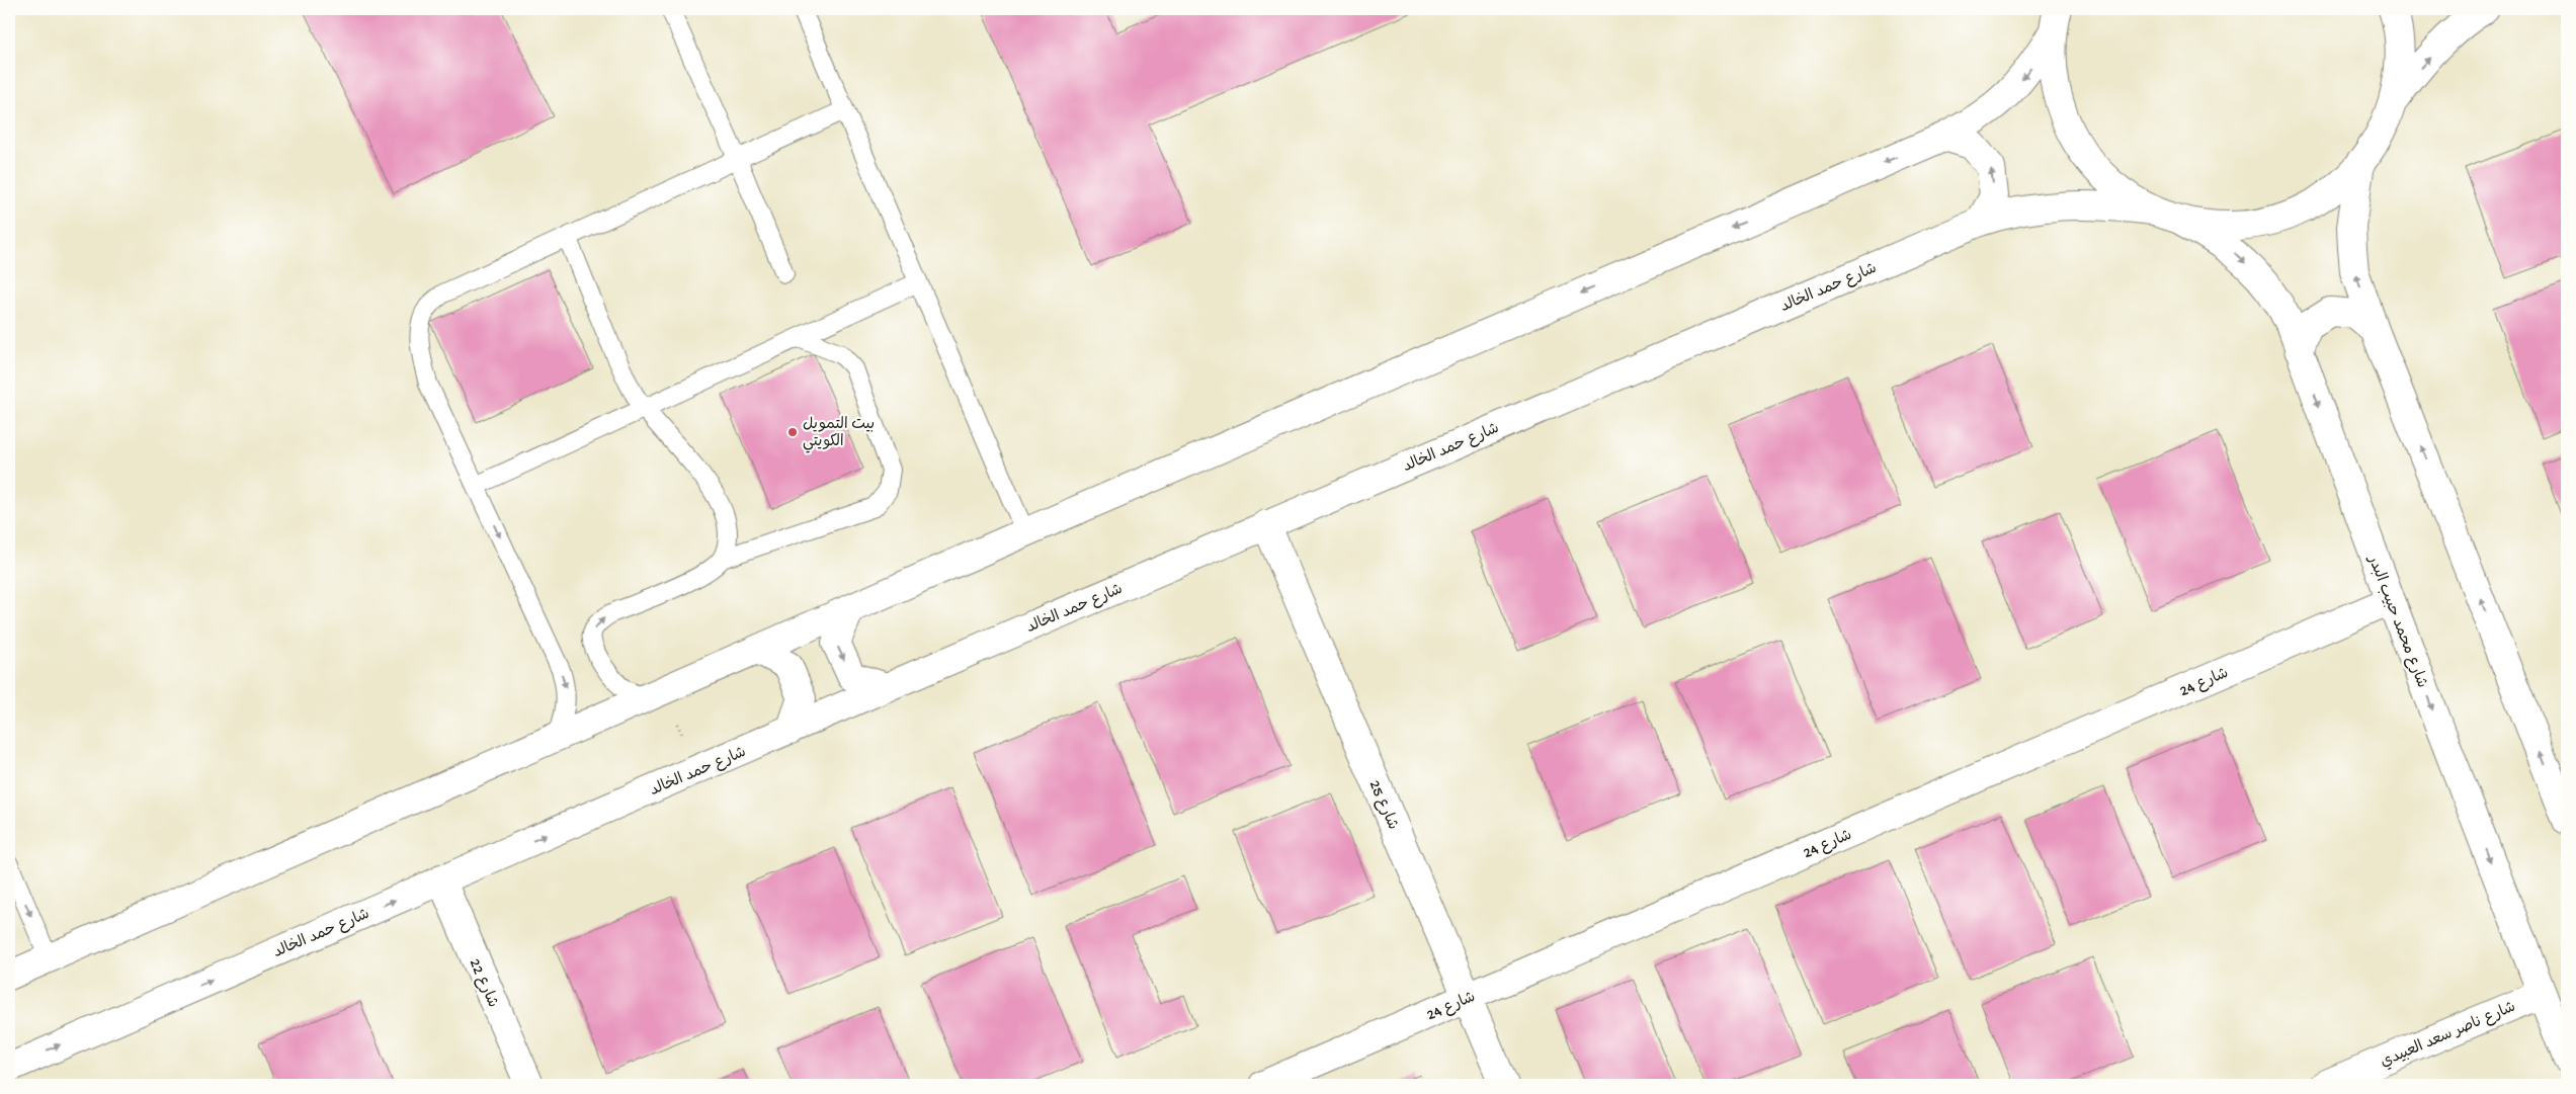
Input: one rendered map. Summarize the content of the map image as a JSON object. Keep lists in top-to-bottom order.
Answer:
{
  "streets": {
    "street": [
      "شارع حمد الخالد",
      "شارع محمد حبيب البدر",
      "شارع 24",
      "شارع 25",
      "شارع 22",
      "شارع ناصر سعد العبيدي"
    ]
  },
  "crossings": [
    ["شارع حمد الخالد", "شارع 25"],
    ["شارع حمد الخالد", "شارع 22"],
    ["شارع محمد حبيب البدر", "شارع 24"],
    ["شارع محمد حبيب البدر", "شارع ناصر سعد العبيدي"],
    ["شارع 24", "شارع 25"]
  ],
  "places": ["بيت التمويل الكويتي"]
}
